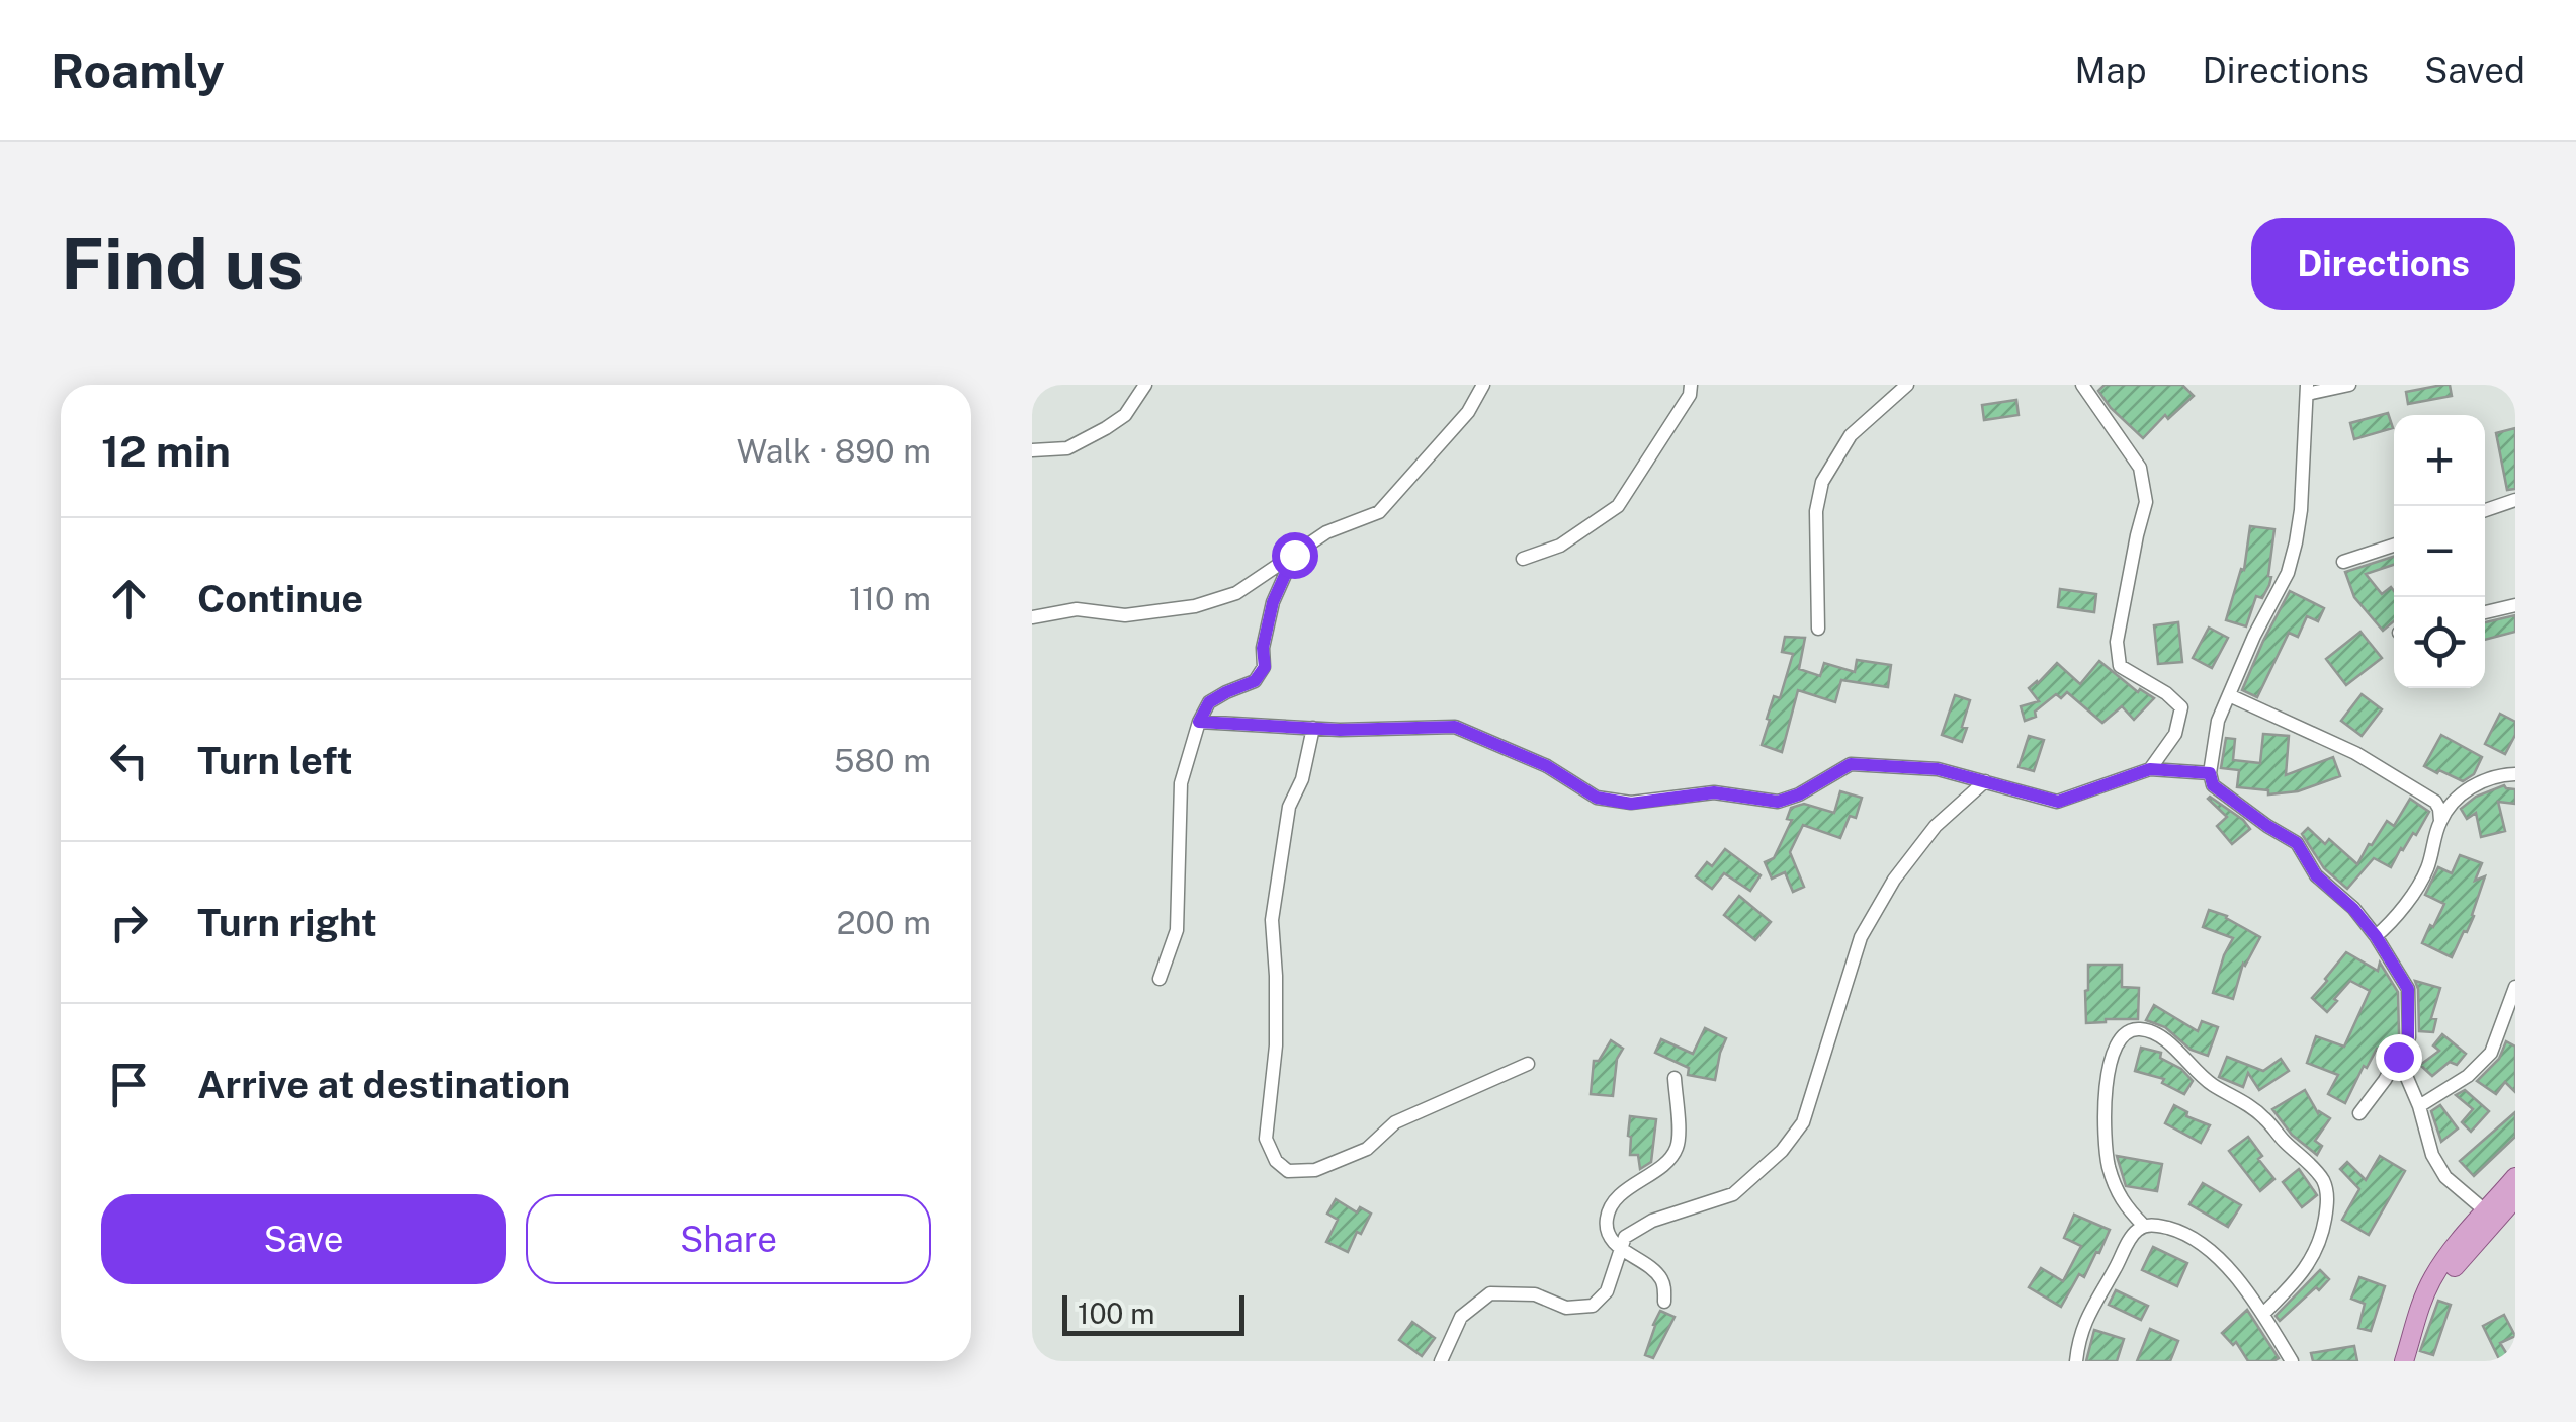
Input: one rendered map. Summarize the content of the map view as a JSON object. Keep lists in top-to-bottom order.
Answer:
{
  "scale_bar": "100 m",
  "page": {
    "header": "Roamly",
    "nav": ["Map", "Directions", "Saved"],
    "buttons": [
      "Directions",
      ["Save", "Share"]
    ],
    "title": "Find us",
    "heading": ["12 min", "Walk · 890 m"],
    "map_buttons": ["+", "−"],
    "list": [
      ["Continue", "110 m"],
      ["Turn left", "580 m"],
      ["Turn right", "200 m"],
      "Arrive at destination"
    ],
    "scale": "100 m"
  }
}
